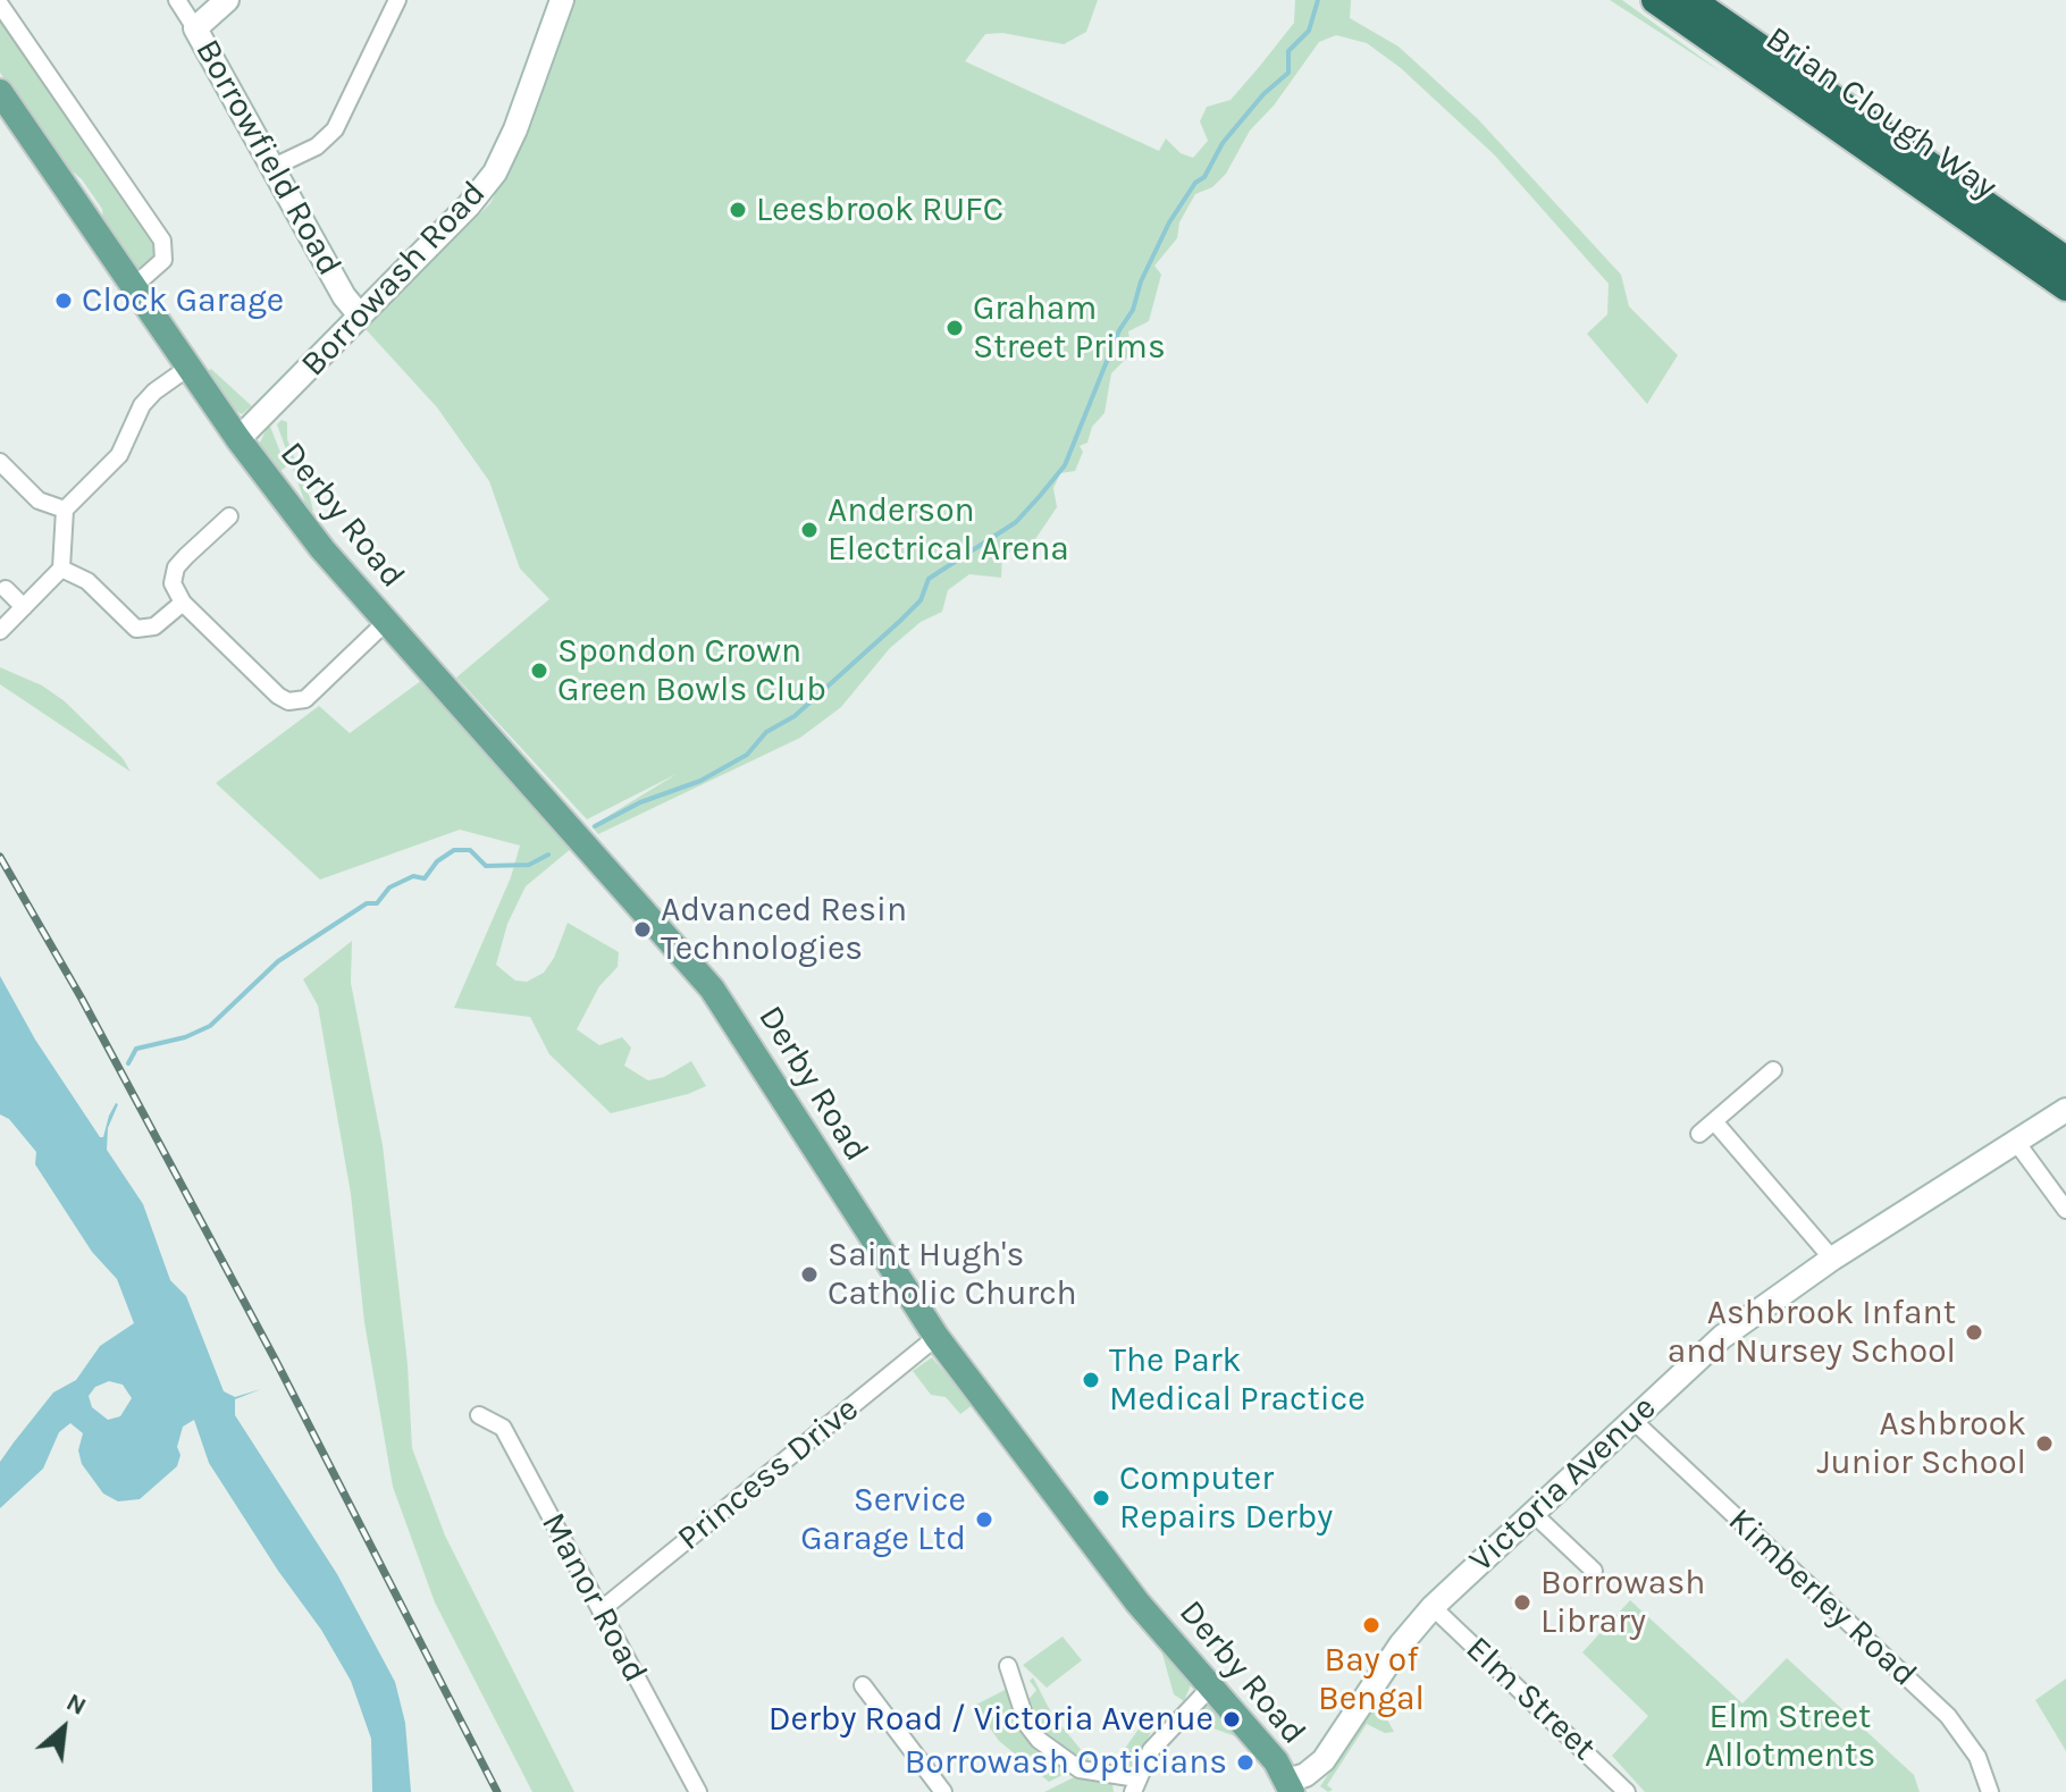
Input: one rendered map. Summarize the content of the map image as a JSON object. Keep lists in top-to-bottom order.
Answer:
{
  "streets": {
    "highway": ["Brian Clough Way"],
    "main road": ["Derby Road"],
    "street": [
      "Borrowfield Road",
      "Borrowash Road",
      "Princess Drive",
      "Victoria Avenue",
      "Manor Road",
      "Kimberley Road",
      "Elm Street"
    ]
  },
  "crossings": [
    ["Borrowfield Road", "Borrowash Road"],
    ["Borrowash Road", "Derby Road"],
    ["Derby Road", "Princess Drive"],
    ["Derby Road", "Victoria Avenue"],
    ["Princess Drive", "Manor Road"],
    ["Victoria Avenue", "Kimberley Road"],
    ["Victoria Avenue", "Elm Street"]
  ],
  "parks": ["Elm Street Allotments"],
  "places": [
    "Leesbrook RUFC",
    "Clock Garage",
    "Graham Street Prims",
    "Anderson Electrical Arena",
    "Spondon Crown Green Bowls Club",
    "Advanced Resin Technologies",
    "Saint Hugh's Catholic Church",
    "Ashbrook Infant and Nursey School",
    "The Park Medical Practice",
    "Ashbrook Junior School",
    "Computer Repairs Derby",
    "Service Garage Ltd",
    "Borrowash Library",
    "Bay of Bengal",
    "Derby Road / Victoria Avenue",
    "Borrowash Opticians"
  ],
  "north": "top right"
}
